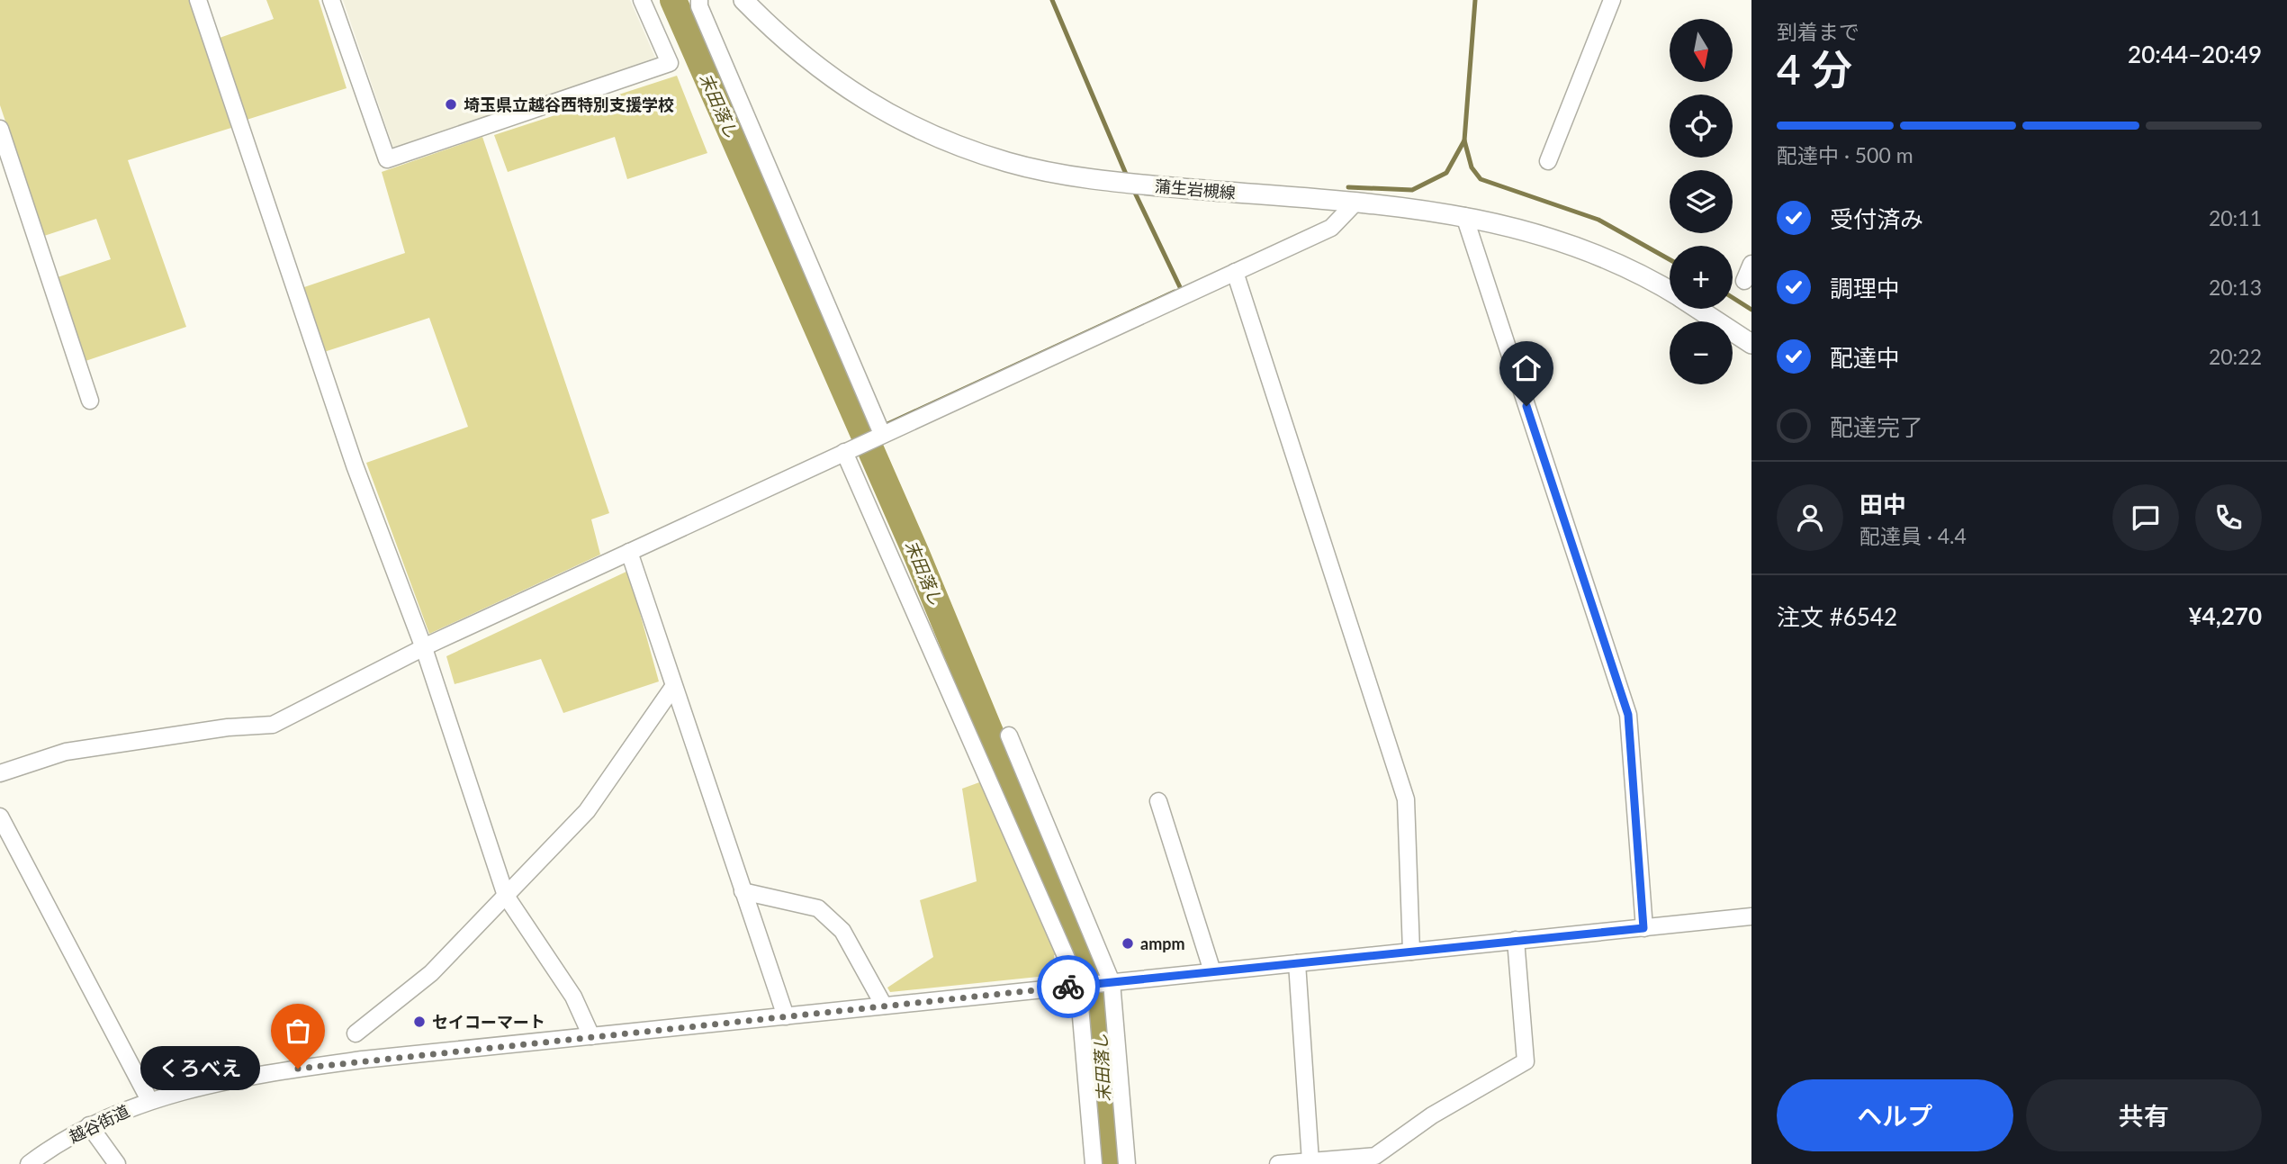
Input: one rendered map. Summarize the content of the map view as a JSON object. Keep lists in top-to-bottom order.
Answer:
{
  "streets": {
    "main road": ["蒲生岩槻線"],
    "street": ["越谷街道"]
  },
  "water": ["末田落し"],
  "places": [
    "埼玉県立越谷西特別支援学校",
    "ampm",
    "セイコーマート",
    "くろべえ"
  ],
  "north": "bottom",
  "page": {
    "heading": ["4 分", "到着まで", "20:44–20:49"],
    "panel": [
      "田中",
      "配達員 · 4.4",
      "注文 #6542",
      "¥4,270"
    ],
    "map_buttons": ["+", "−"],
    "bar": "配達中 · 500 m",
    "list": [
      ["受付済み", "20:11"],
      ["調理中", "20:13"],
      ["配達中", "20:22"],
      "配達完了"
    ],
    "bubble": "くろべえ",
    "buttons": ["ヘルプ", "共有"]
  }
}
